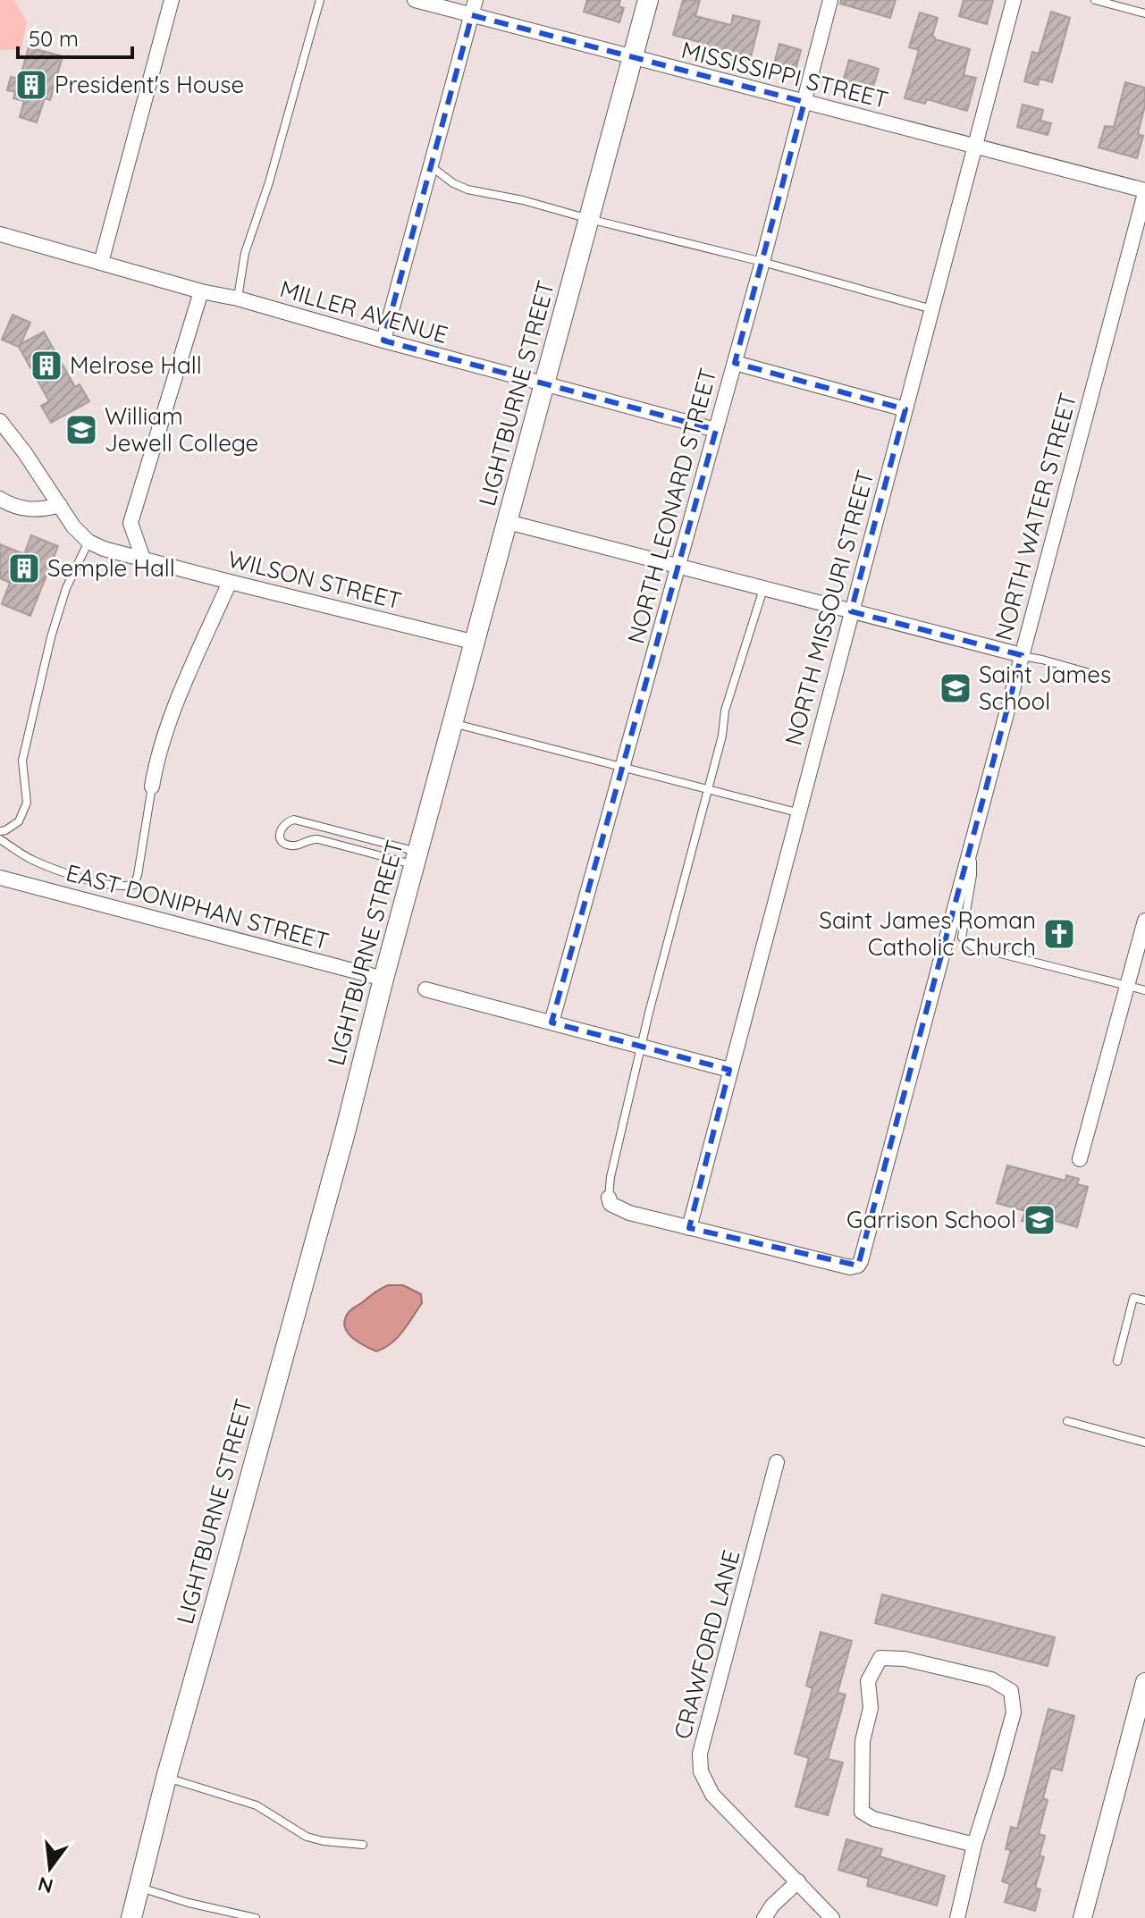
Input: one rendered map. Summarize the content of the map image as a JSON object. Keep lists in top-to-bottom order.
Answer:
{
  "streets": {
    "main road": ["LIGHTBURNE STREET"],
    "street": [
      "MISSISSIPPI STREET",
      "MILLER AVENUE",
      "NORTH LEONARD STREET",
      "NORTH WATER STREET",
      "WILSON STREET",
      "NORTH MISSOURI STREET",
      "EAST DONIPHAN STREET",
      "CRAWFORD LANE"
    ]
  },
  "crossings": [
    ["MISSISSIPPI STREET", "LIGHTBURNE STREET"],
    ["MISSISSIPPI STREET", "NORTH LEONARD STREET"],
    ["MISSISSIPPI STREET", "NORTH WATER STREET"],
    ["MISSISSIPPI STREET", "NORTH MISSOURI STREET"],
    ["MILLER AVENUE", "LIGHTBURNE STREET"],
    ["MILLER AVENUE", "NORTH LEONARD STREET"],
    ["LIGHTBURNE STREET", "WILSON STREET"],
    ["LIGHTBURNE STREET", "EAST DONIPHAN STREET"],
    ["NORTH WATER STREET", "NORTH MISSOURI STREET"]
  ],
  "places": {
    "building": ["President's House", "Melrose Hall", "Semple Hall"],
    "school or university": ["William Jewell College", "Saint James School", "Garrison School"],
    "church": ["Saint James Roman Catholic Church"]
  },
  "scale_bar": "50 m",
  "north": "bottom"
}
